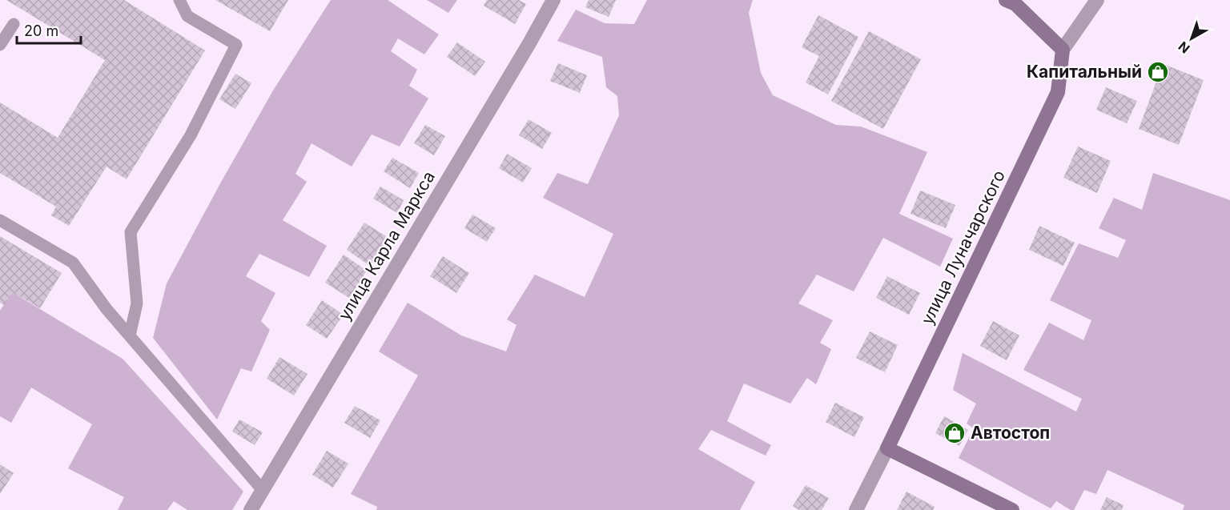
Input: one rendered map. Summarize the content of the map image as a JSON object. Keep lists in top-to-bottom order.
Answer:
{
  "streets": {
    "street": ["улица Карла Маркса", "улица Луначарского"]
  },
  "places": {
    "shop": ["Капитальный", "Автостоп"]
  },
  "scale_bar": "20 m",
  "north": "bottom left"
}
